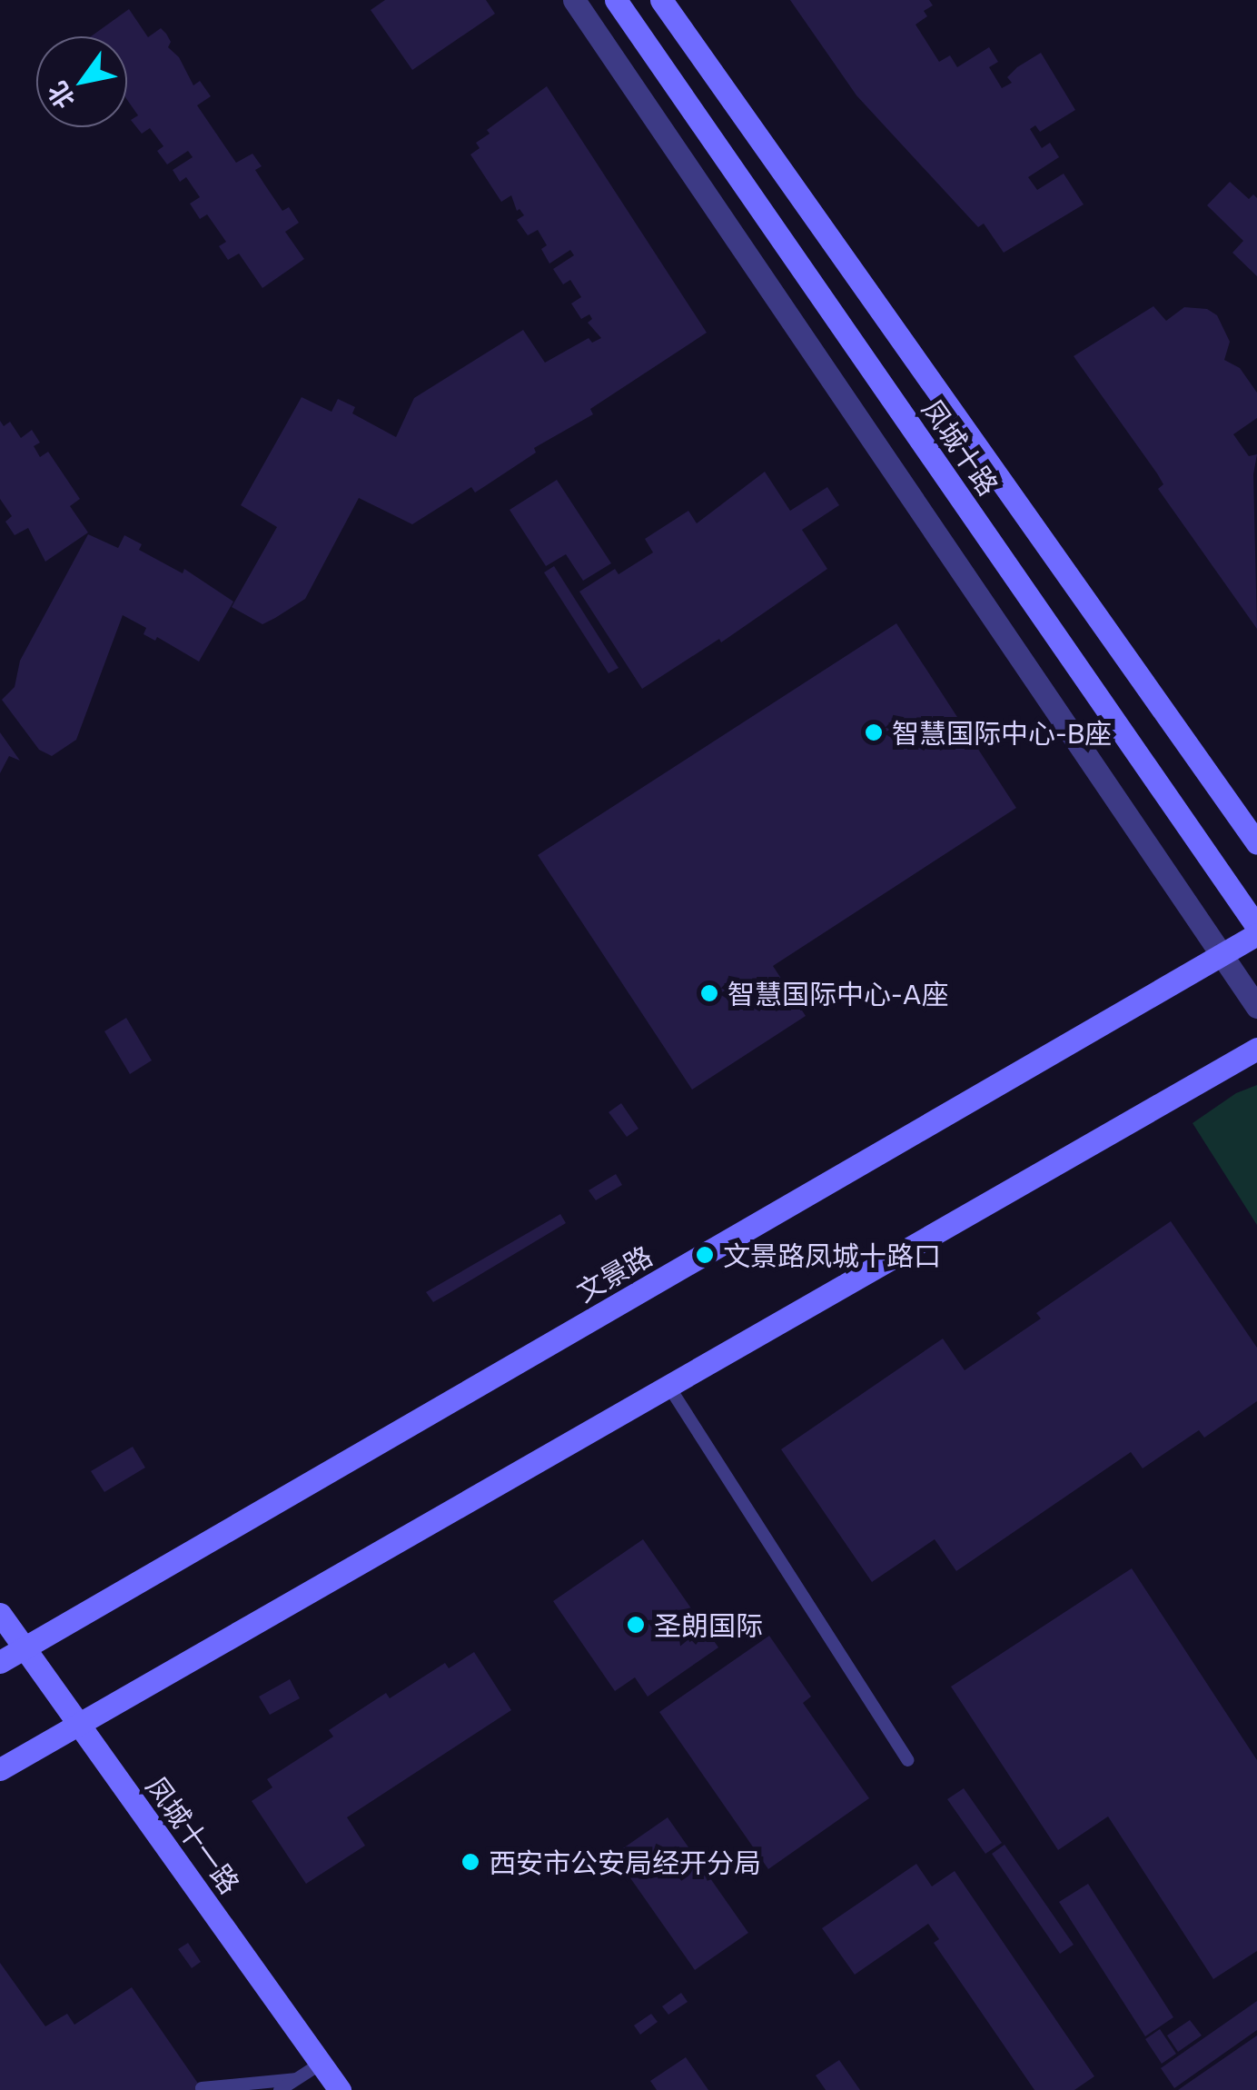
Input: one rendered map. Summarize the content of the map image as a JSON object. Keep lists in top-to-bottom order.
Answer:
{
  "streets": {
    "main road": ["凤城十路", "文景路", "凤城十一路"]
  },
  "crossings": [
    ["文景路", "凤城十一路"]
  ],
  "places": [
    "智慧国际中心-B座",
    "智慧国际中心-A座",
    "文景路凤城十路口",
    "圣朗国际",
    "西安市公安局经开分局"
  ],
  "north": "bottom left"
}
